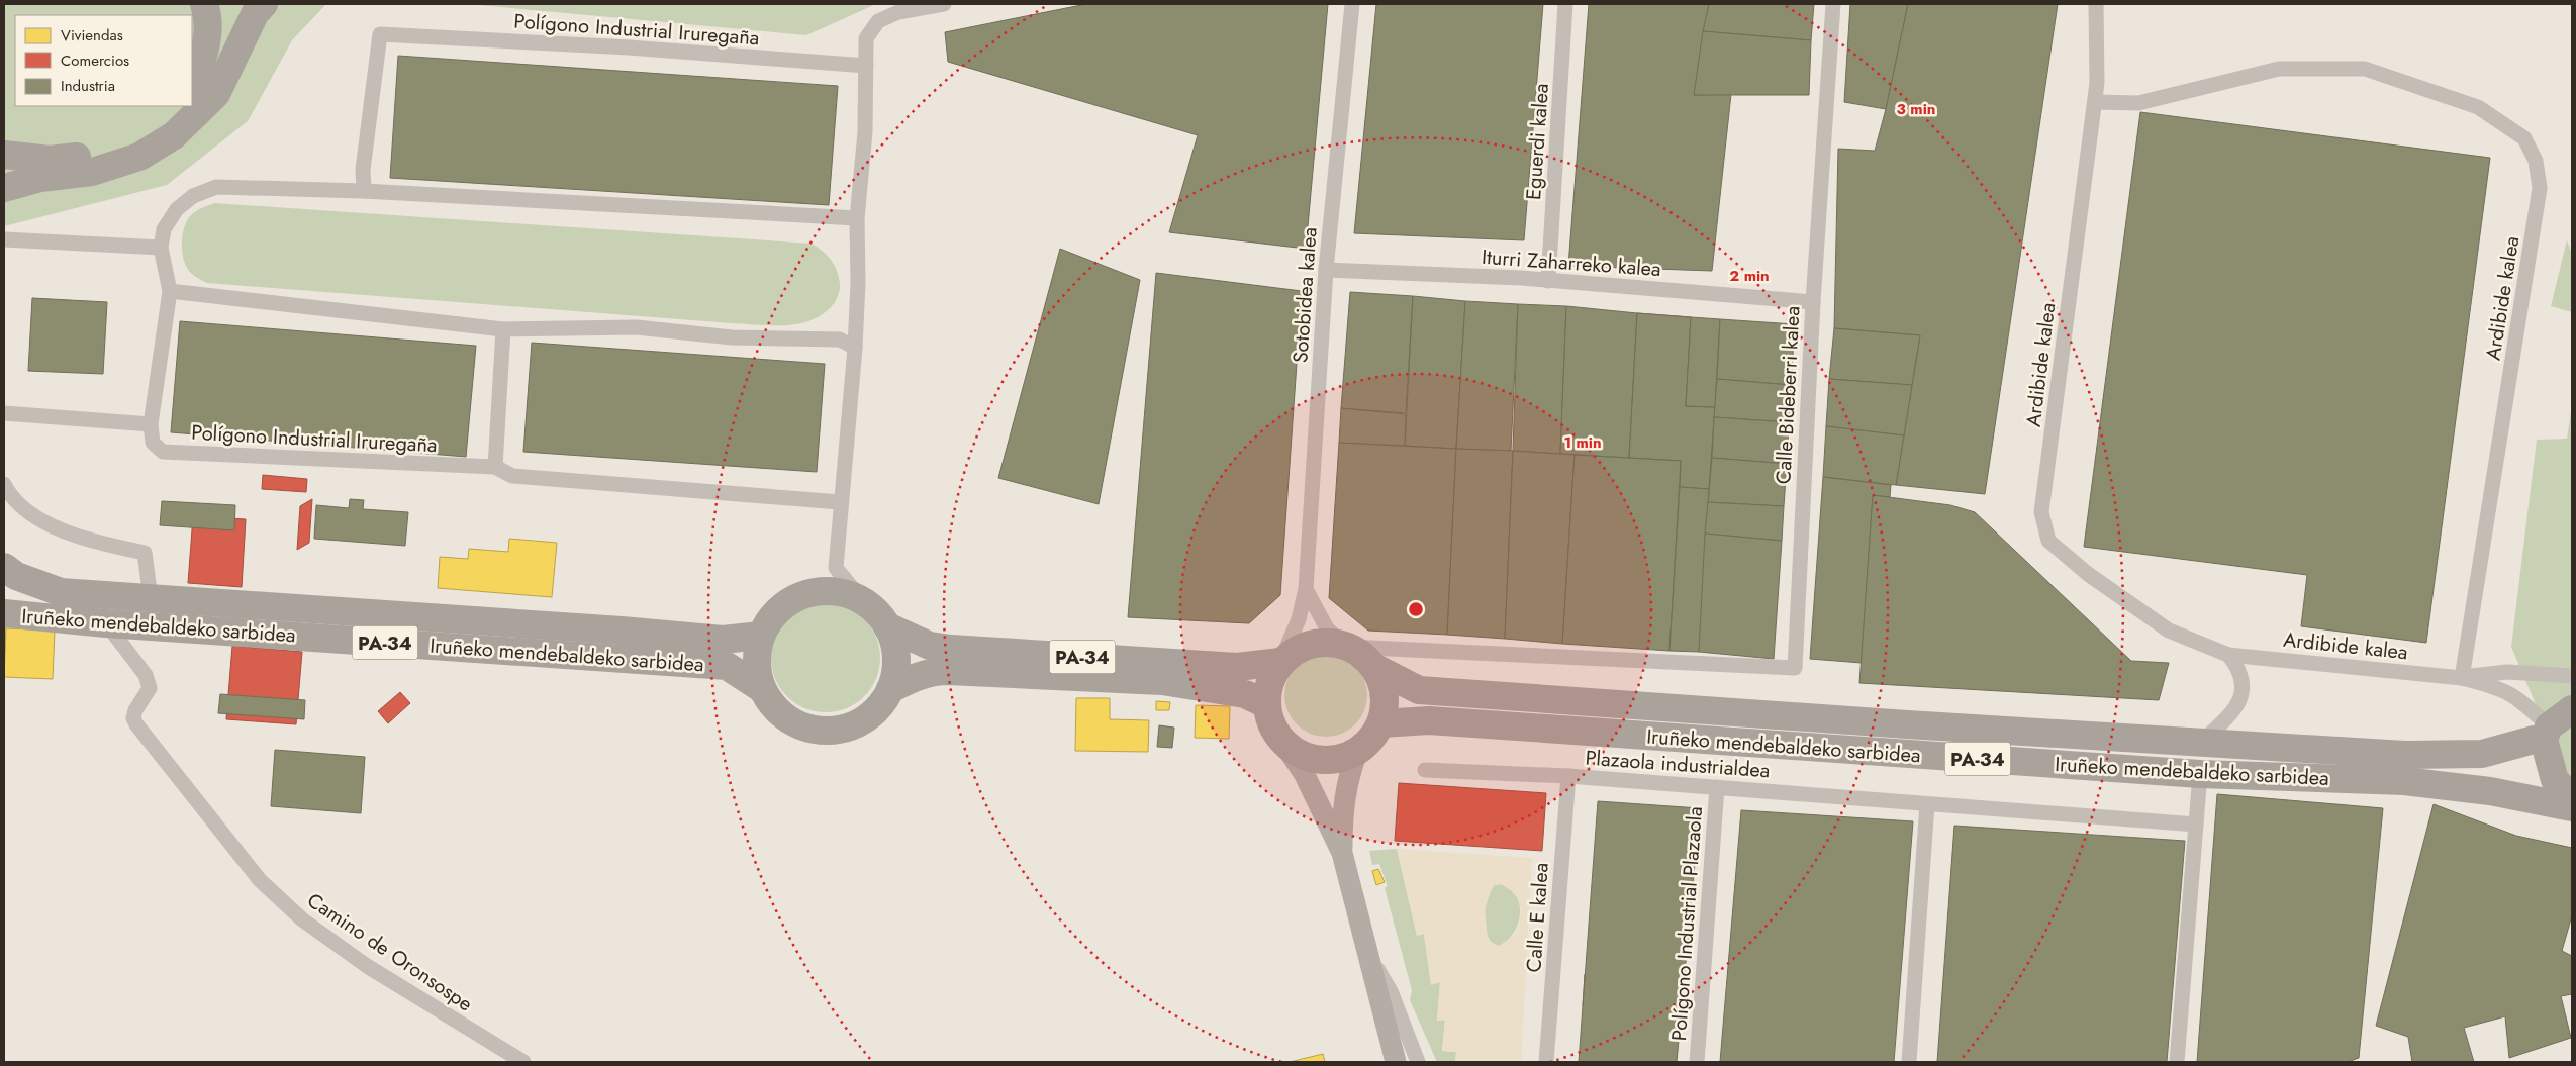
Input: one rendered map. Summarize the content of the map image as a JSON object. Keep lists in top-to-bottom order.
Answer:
{
  "streets": {
    "highway": ["Iruñeko mendebaldeko sarbidea", "PA-34"],
    "street": [
      "Polígono Industrial Iruregaña",
      "Eguerdi kalea",
      "Iturri Zaharreko kalea",
      "Sotobidea kalea",
      "Ardibide kalea",
      "Calle Bideberri kalea",
      "Plazaola industrialdea",
      "Calle E kalea",
      "Polígono Industrial Plazaola",
      "Camino de Oronsospe"
    ]
  },
  "crossings": [
    ["Eguerdi kalea", "Iturri Zaharreko kalea"],
    ["Iturri Zaharreko kalea", "Sotobidea kalea"],
    ["Iturri Zaharreko kalea", "Calle Bideberri kalea"],
    ["Sotobidea kalea", "Calle Bideberri kalea"],
    ["Sotobidea kalea", "Iruñeko mendebaldeko sarbidea"],
    ["Sotobidea kalea", "PA-34"],
    ["Calle Bideberri kalea", "Iruñeko mendebaldeko sarbidea"],
    ["Calle Bideberri kalea", "PA-34"],
    ["Iruñeko mendebaldeko sarbidea", "PA-34"],
    ["Iruñeko mendebaldeko sarbidea", "Camino de Oronsospe"],
    ["Plazaola industrialdea", "Calle E kalea"],
    ["Plazaola industrialdea", "Polígono Industrial Plazaola"]
  ],
  "legend": ["Viviendas", "Comercios", "Industria"],
  "rings": ["3 min", "2 min", "1 min"]
}
